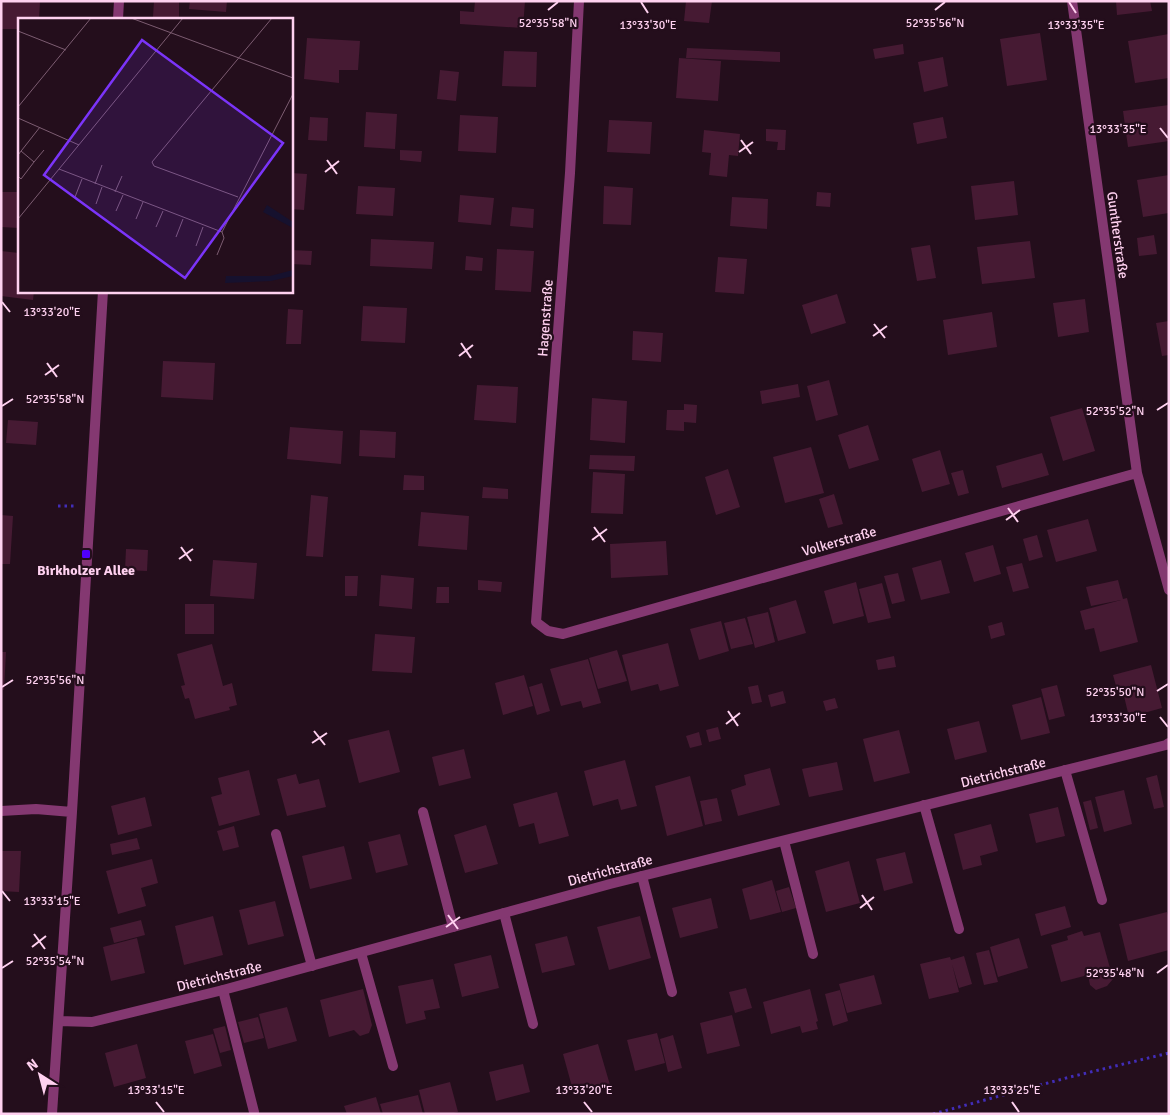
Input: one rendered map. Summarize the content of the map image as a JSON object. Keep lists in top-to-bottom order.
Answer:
{
  "streets": {
    "street": [
      "Guntherstraße",
      "Hagenstraße",
      "Volkerstraße",
      "Dietrichstraße"
    ]
  },
  "crossings": [
    ["Guntherstraße", "Volkerstraße"],
    ["Hagenstraße", "Volkerstraße"]
  ],
  "places": {
    "transit": ["Birkholzer Allee"]
  },
  "north": "top left",
  "coordinates": [
    "52°35'58\"N",
    "52°35'56\"N",
    "13°33'30\"E",
    "13°33'35\"E",
    "13°33'20\"E",
    "52°35'52\"N",
    "52°35'50\"N",
    "13°33'15\"E",
    "52°35'54\"N",
    "52°35'48\"N",
    "13°33'25\"E"
  ]
}
